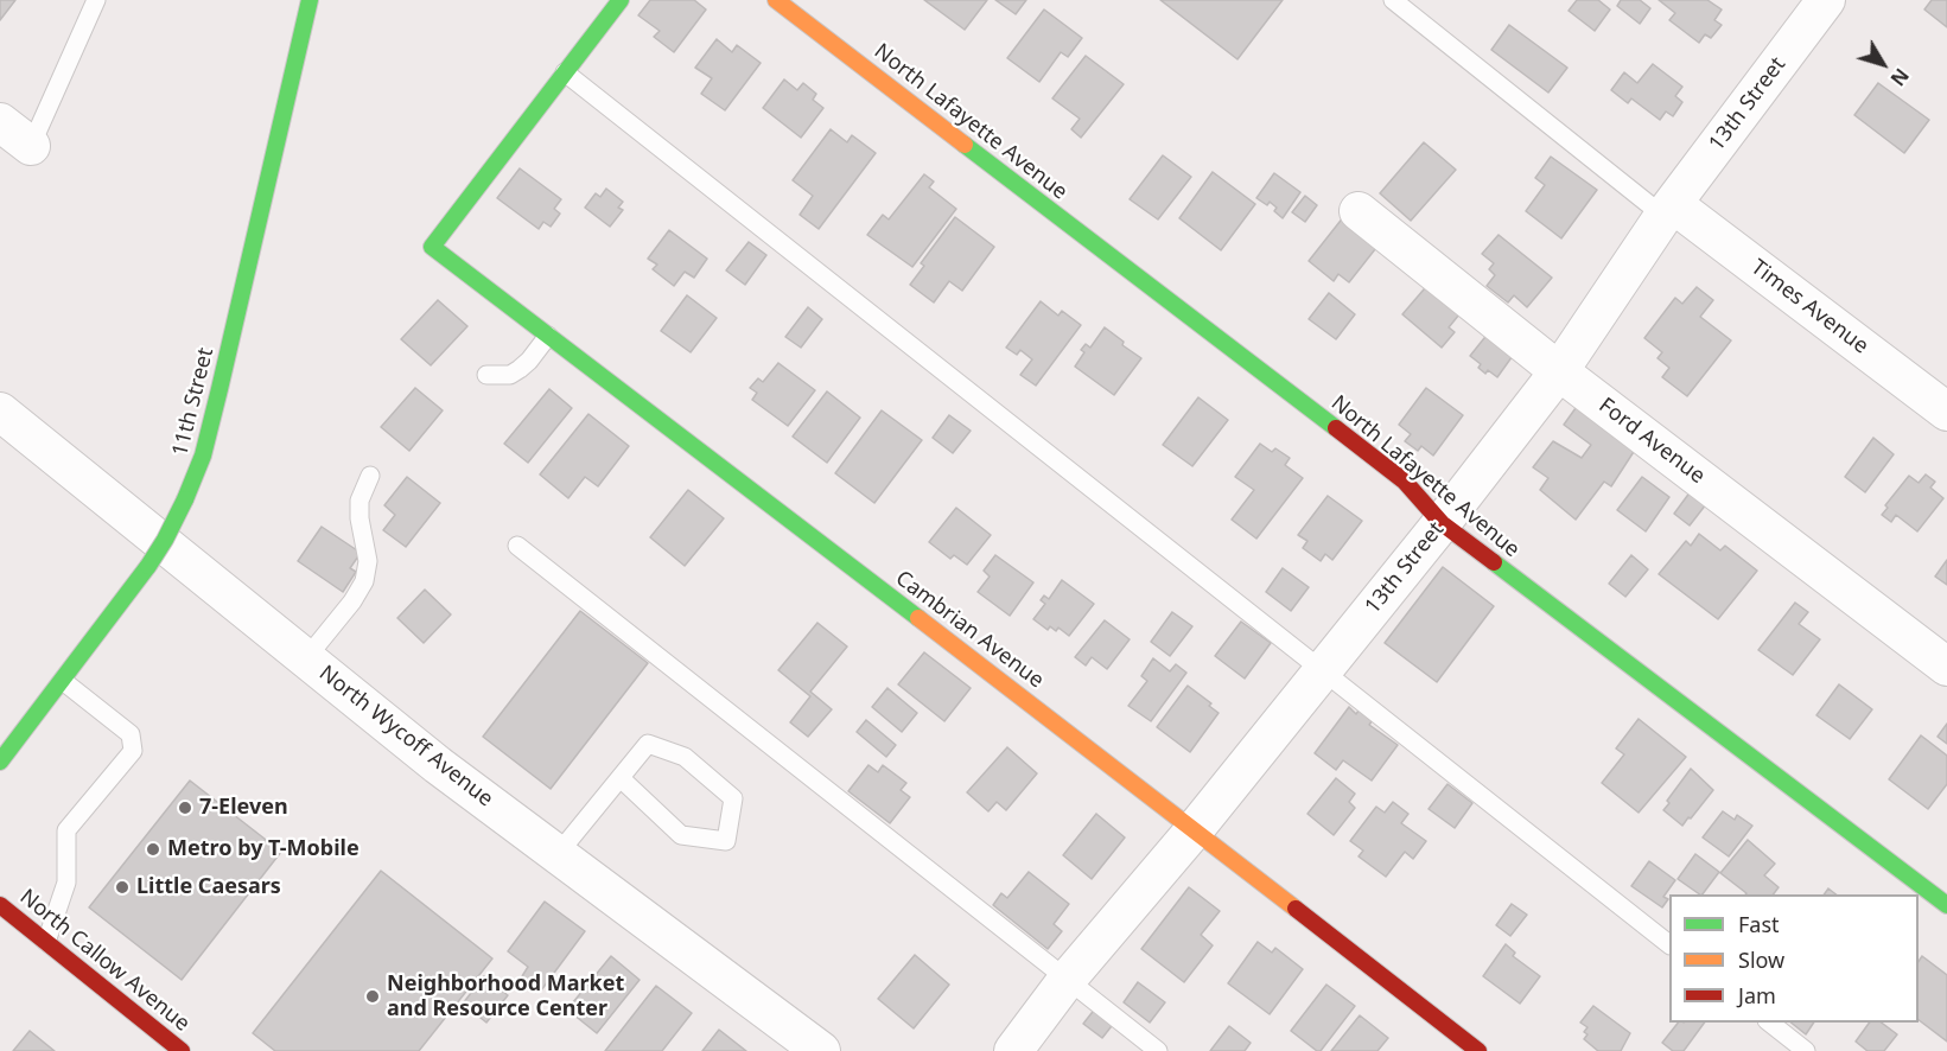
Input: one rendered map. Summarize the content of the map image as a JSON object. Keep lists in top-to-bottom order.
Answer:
{
  "streets": {
    "street": [
      "13th Street",
      "North Lafayette Avenue",
      "Times Avenue",
      "11th Street",
      "Ford Avenue",
      "Cambrian Avenue",
      "North Wycoff Avenue",
      "North Callow Avenue"
    ]
  },
  "crossings": [
    ["13th Street", "North Lafayette Avenue"],
    ["13th Street", "Times Avenue"],
    ["13th Street", "Ford Avenue"],
    ["13th Street", "Cambrian Avenue"]
  ],
  "places": [
    "7-Eleven",
    "Metro by T-Mobile",
    "Little Caesars",
    "Neighborhood Market and Resource Center"
  ],
  "legend": ["Fast", "Slow", "Jam"],
  "north": "bottom right"
}
